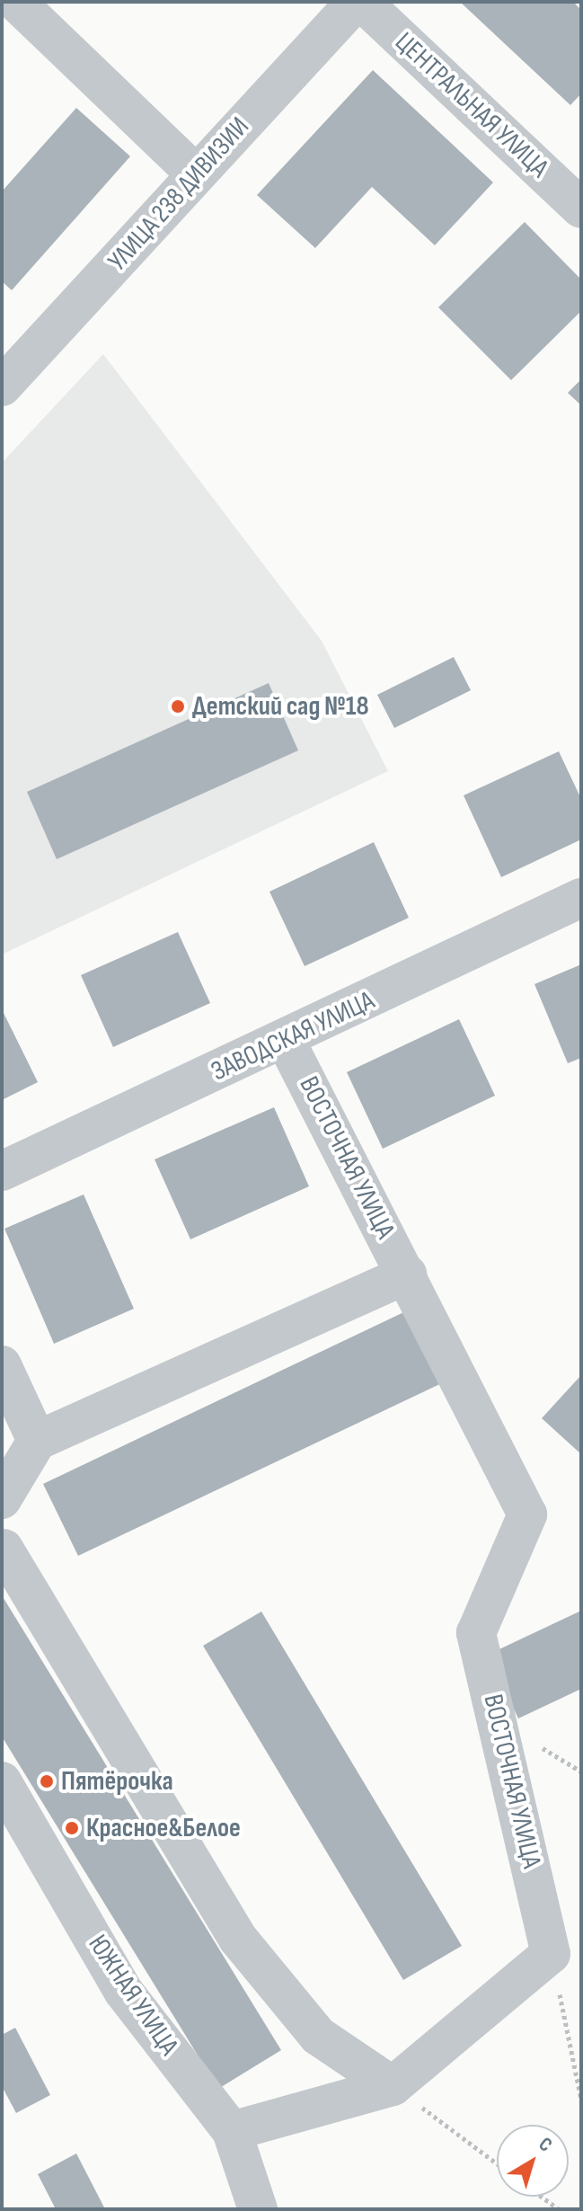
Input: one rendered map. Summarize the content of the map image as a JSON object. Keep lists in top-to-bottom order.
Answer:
{
  "streets": {
    "street": [
      "ЦЕНТРАЛЬНАЯ УЛИЦА",
      "УЛИЦА 238 ДИВИЗИИ",
      "ЗАВОДСКАЯ УЛИЦА",
      "ВОСТОЧНАЯ УЛИЦА",
      "ЮЖНАЯ УЛИЦА"
    ]
  },
  "crossings": [
    ["ЗАВОДСКАЯ УЛИЦА", "ВОСТОЧНАЯ УЛИЦА"]
  ],
  "places": ["Детский сад №18", "Пятёрочка", "Красное&Белое"],
  "north": "top right"
}
